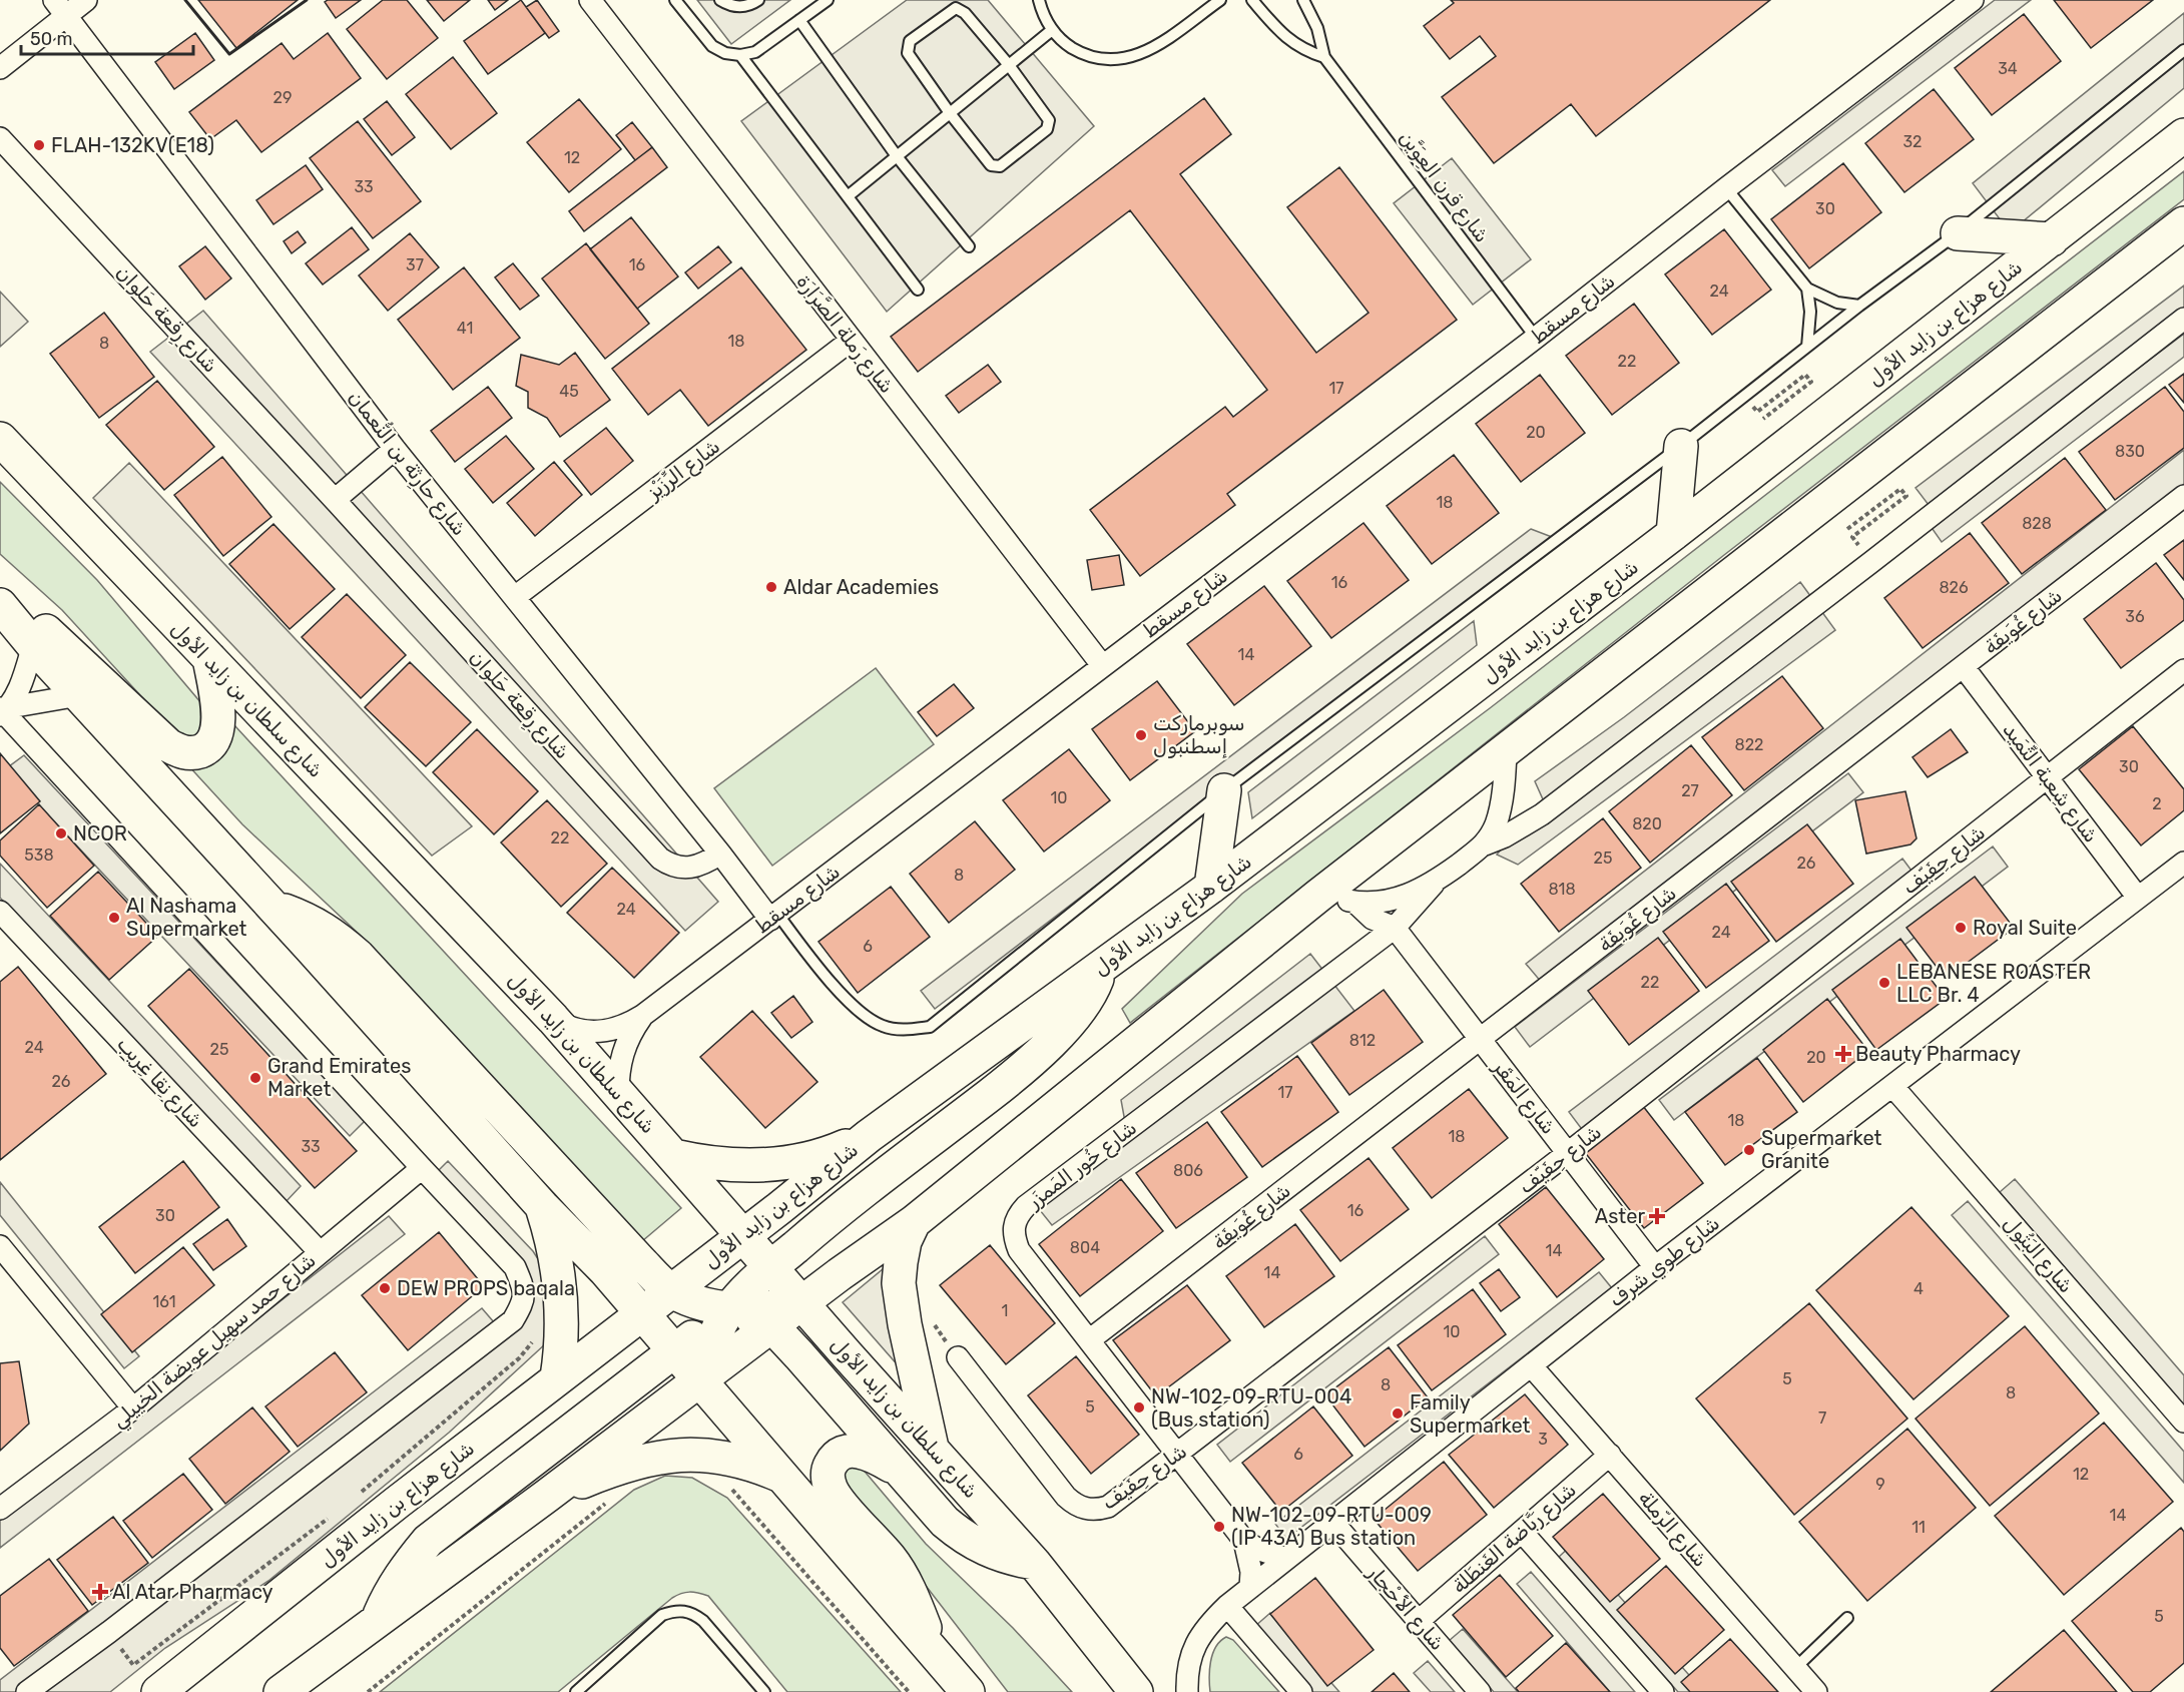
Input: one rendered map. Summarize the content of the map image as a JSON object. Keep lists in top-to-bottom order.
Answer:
{
  "streets": {
    "main road": ["شارع هزاع بن زايد الأول", "شارع سلطان بن زايد الأول"],
    "street": [
      "شارع مسقط",
      "شارع رِقعة حَلوان",
      "شارع رَملة الصَّرَارَة",
      "شارع حارِثة بن النُّعمان",
      "شارع الرِّزَيْز",
      "شارع غُوَيفَة",
      "شارع شِعبة الثِّمَيد",
      "شارع حِفَيّف",
      "شارع نِقا غِريب",
      "شارع المَقَر",
      "شارع خُور المَمزَر",
      "شارع البَتُول",
      "شارع طوي شرف",
      "شارع حمد سهيل عويضة الخييلي",
      "شارع الرّملة",
      "شارع رَبَّاضة الغَنطَلة",
      "شارع الأَحْجار"
    ],
    "lane": ["شارع قرن العِوَيَّن"]
  },
  "crossings": [
    ["شارع قرن العِوَيَّن", "شارع مسقط"],
    ["شارع مسقط", "شارع رَملة الصَّرَارَة"],
    ["شارع مسقط", "شارع حارِثة بن النُّعمان"],
    ["شارع مسقط", "شارع سلطان بن زايد الأول"],
    ["شارع رِقعة حَلوان", "شارع حارِثة بن النُّعمان"],
    ["شارع هزاع بن زايد الأول", "شارع سلطان بن زايد الأول"],
    ["شارع رَملة الصَّرَارَة", "شارع الرِّزَيْز"],
    ["شارع حارِثة بن النُّعمان", "شارع الرِّزَيْز"],
    ["شارع غُوَيفَة", "شارع شِعبة الثِّمَيد"],
    ["شارع غُوَيفَة", "شارع المَقَر"],
    ["شارع غُوَيفَة", "شارع خُور المَمزَر"],
    ["شارع شِعبة الثِّمَيد", "شارع حِفَيّف"],
    ["شارع شِعبة الثِّمَيد", "شارع طوي شرف"],
    ["شارع حِفَيّف", "شارع المَقَر"],
    ["شارع حِفَيّف", "شارع خُور المَمزَر"],
    ["شارع نِقا غِريب", "شارع حمد سهيل عويضة الخييلي"],
    ["شارع المَقَر", "شارع خُور المَمزَر"],
    ["شارع المَقَر", "شارع طوي شرف"],
    ["شارع خُور المَمزَر", "شارع طوي شرف"],
    ["شارع البَتُول", "شارع طوي شرف"],
    ["شارع طوي شرف", "شارع الرّملة"],
    ["شارع طوي شرف", "شارع الأَحْجار"],
    ["شارع الرّملة", "شارع رَبَّاضة الغَنطَلة"],
    ["شارع رَبَّاضة الغَنطَلة", "شارع الأَحْجار"]
  ],
  "places": {
    "other": [
      "FLAH-132KV(E18)",
      "Aldar Academies",
      "سوبرماركت إسطنبول",
      "NCOR",
      "Al Nashama Supermarket",
      "Royal Suite",
      "LEBANESE ROASTER LLC Br. 4",
      "Grand Emirates Market",
      "Supermarket Granite",
      "DEW PROPS baqala",
      "NW-102-09-RTU-004 (Bus station)",
      "Family Supermarket",
      "NW-102-09-RTU-009 (IP 43A) Bus station"
    ],
    "health": ["Beauty Pharmacy", "Aster", "Al Atar Pharmacy"]
  },
  "house_numbers": [
    "34",
    "29",
    "32",
    "12",
    "33",
    "30",
    "37",
    "16",
    "24",
    "41",
    "18",
    "8",
    "22",
    "17",
    "45",
    "20",
    "830",
    "18",
    "828",
    "16",
    "826",
    "36",
    "14",
    "822",
    "30",
    "27",
    "10",
    "2",
    "820",
    "22",
    "538",
    "25",
    "26",
    "8",
    "818",
    "24",
    "24",
    "6",
    "22",
    "812",
    "24",
    "25",
    "20",
    "26",
    "17",
    "18",
    "18",
    "33",
    "806",
    "16",
    "30",
    "804",
    "14",
    "14",
    "4",
    "161",
    "1",
    "10",
    "5",
    "8",
    "8",
    "5",
    "7",
    "3",
    "6",
    "12",
    "9",
    "14",
    "11",
    "5"
  ],
  "scale_bar": "50 m"
}
